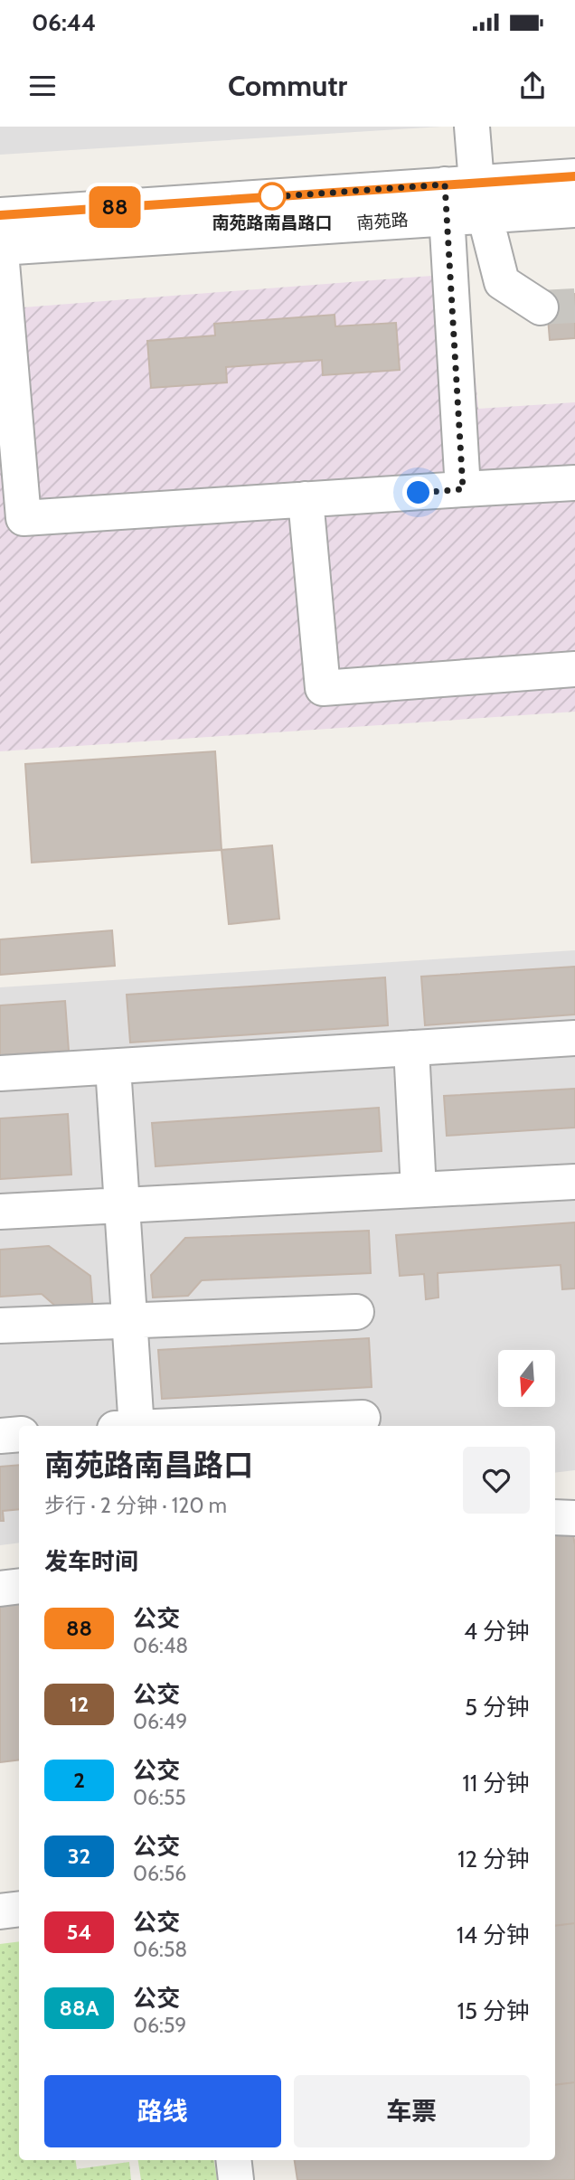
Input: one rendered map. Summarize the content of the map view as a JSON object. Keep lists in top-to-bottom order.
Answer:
{
  "streets": {
    "street": ["南苑路"]
  },
  "places": ["南苑路南昌路口"],
  "lines": ["bus line 88"],
  "north": "bottom",
  "page": {
    "status": "06:44",
    "header": "Commutr",
    "on_map": "88",
    "heading": [
      ["南苑路南昌路口", "步行 · 2 分钟 · 120 m"],
      "发车时间"
    ],
    "list": [
      {
        "mark": "88",
        "name": "公交",
        "note": "06:48",
        "value": "4 分钟"
      },
      {
        "mark": "12",
        "name": "公交",
        "note": "06:49",
        "value": "5 分钟"
      },
      {
        "mark": "2",
        "name": "公交",
        "note": "06:55",
        "value": "11 分钟"
      },
      {
        "mark": "32",
        "name": "公交",
        "note": "06:56",
        "value": "12 分钟"
      },
      {
        "mark": "54",
        "name": "公交",
        "note": "06:58",
        "value": "14 分钟"
      },
      {
        "mark": "88A",
        "name": "公交",
        "note": "06:59",
        "value": "15 分钟"
      }
    ],
    "buttons": ["路线", "车票"]
  }
}
